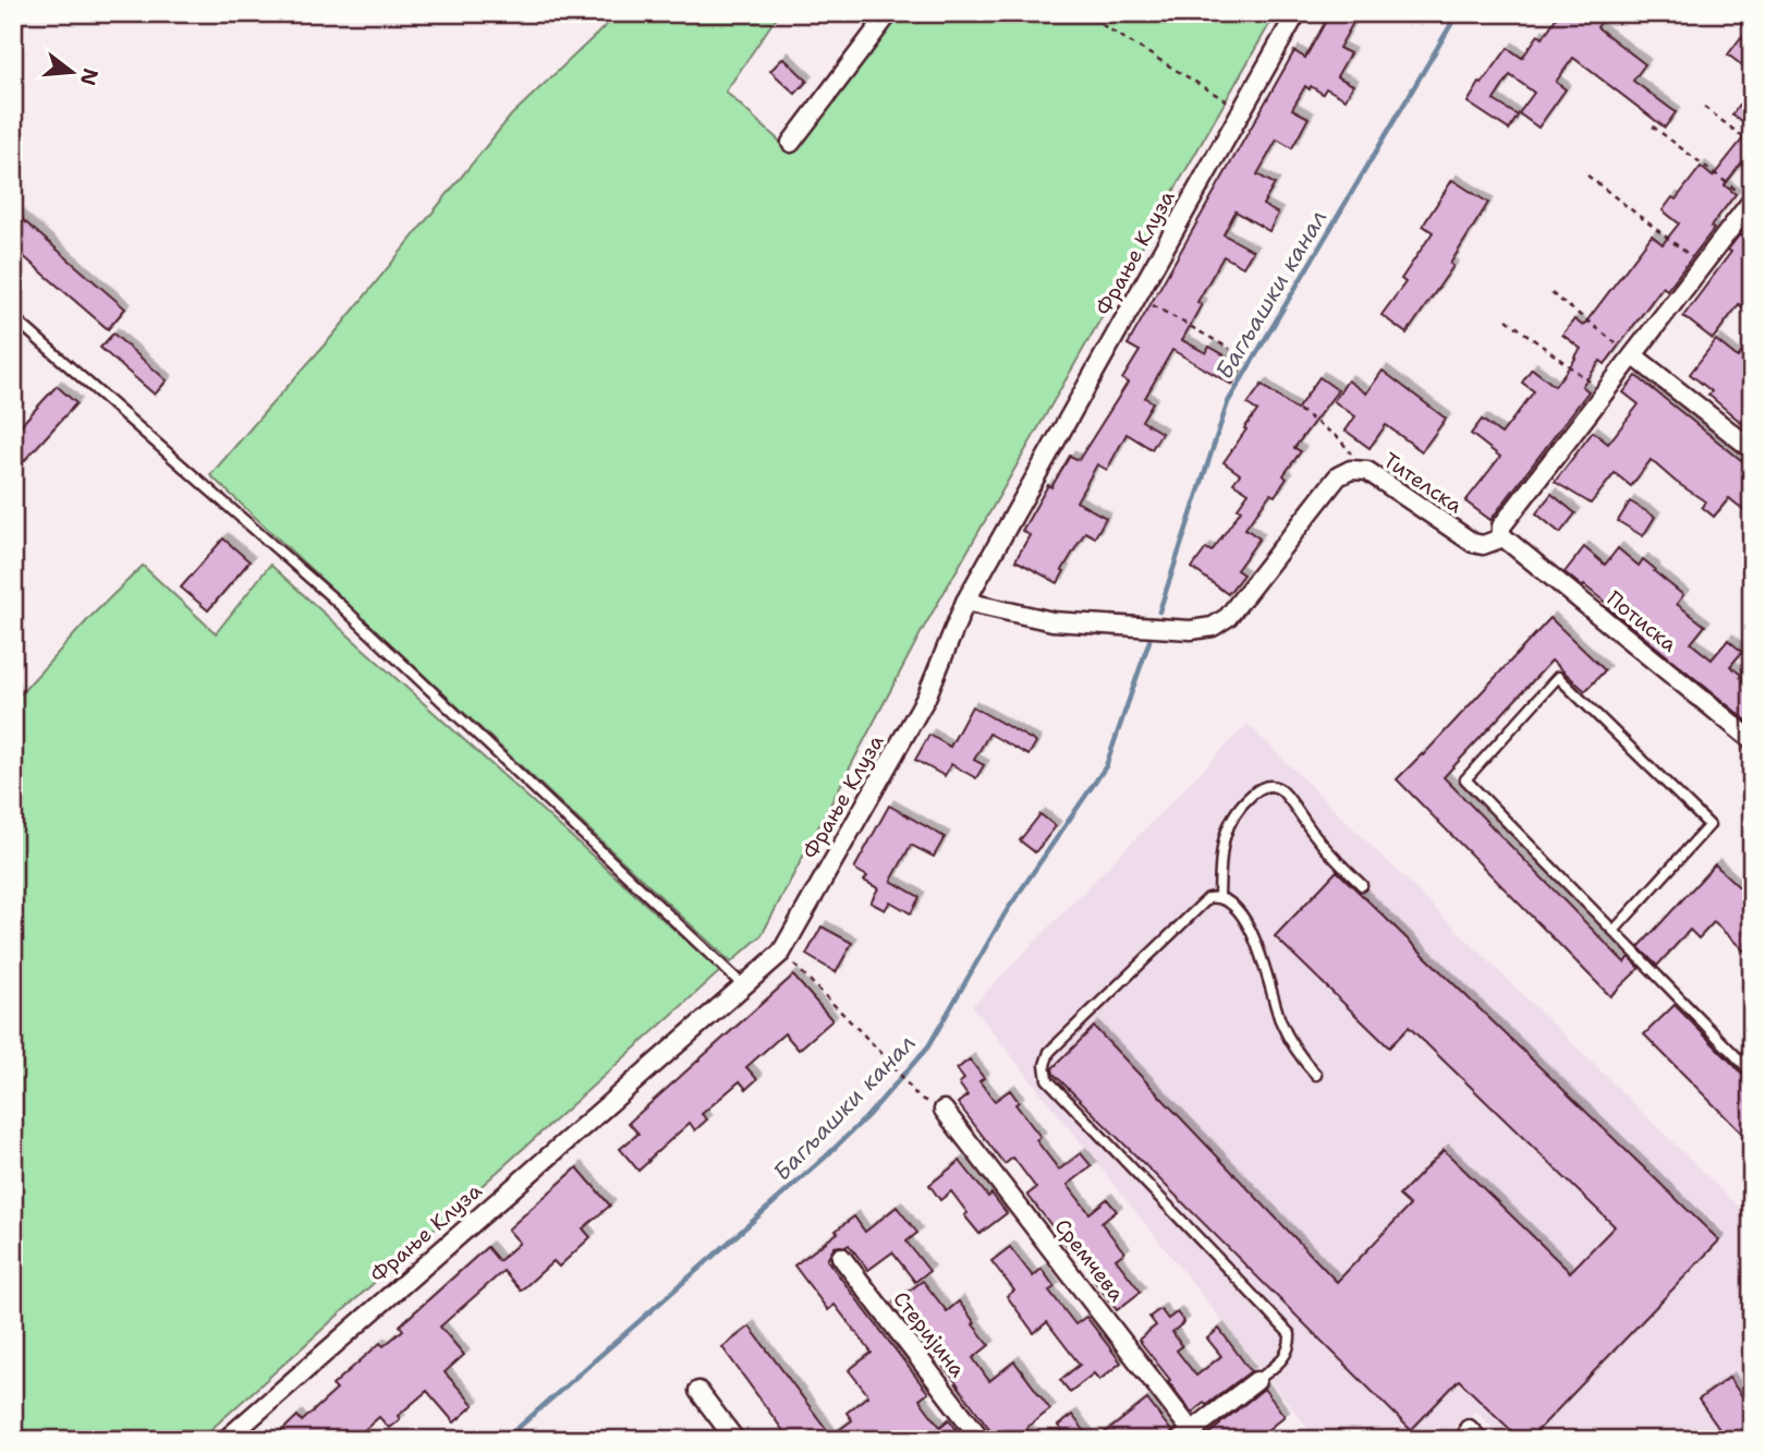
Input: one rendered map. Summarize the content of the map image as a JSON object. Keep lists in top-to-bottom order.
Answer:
{
  "streets": {
    "street": [
      "Фрање Клуза",
      "Тителска",
      "Потиска",
      "Сремчева",
      "Стеријина"
    ]
  },
  "crossings": [
    ["Фрање Клуза", "Тителска"],
    ["Тителска", "Потиска"]
  ],
  "water": ["Багљашки канал"],
  "north": "right"
}
